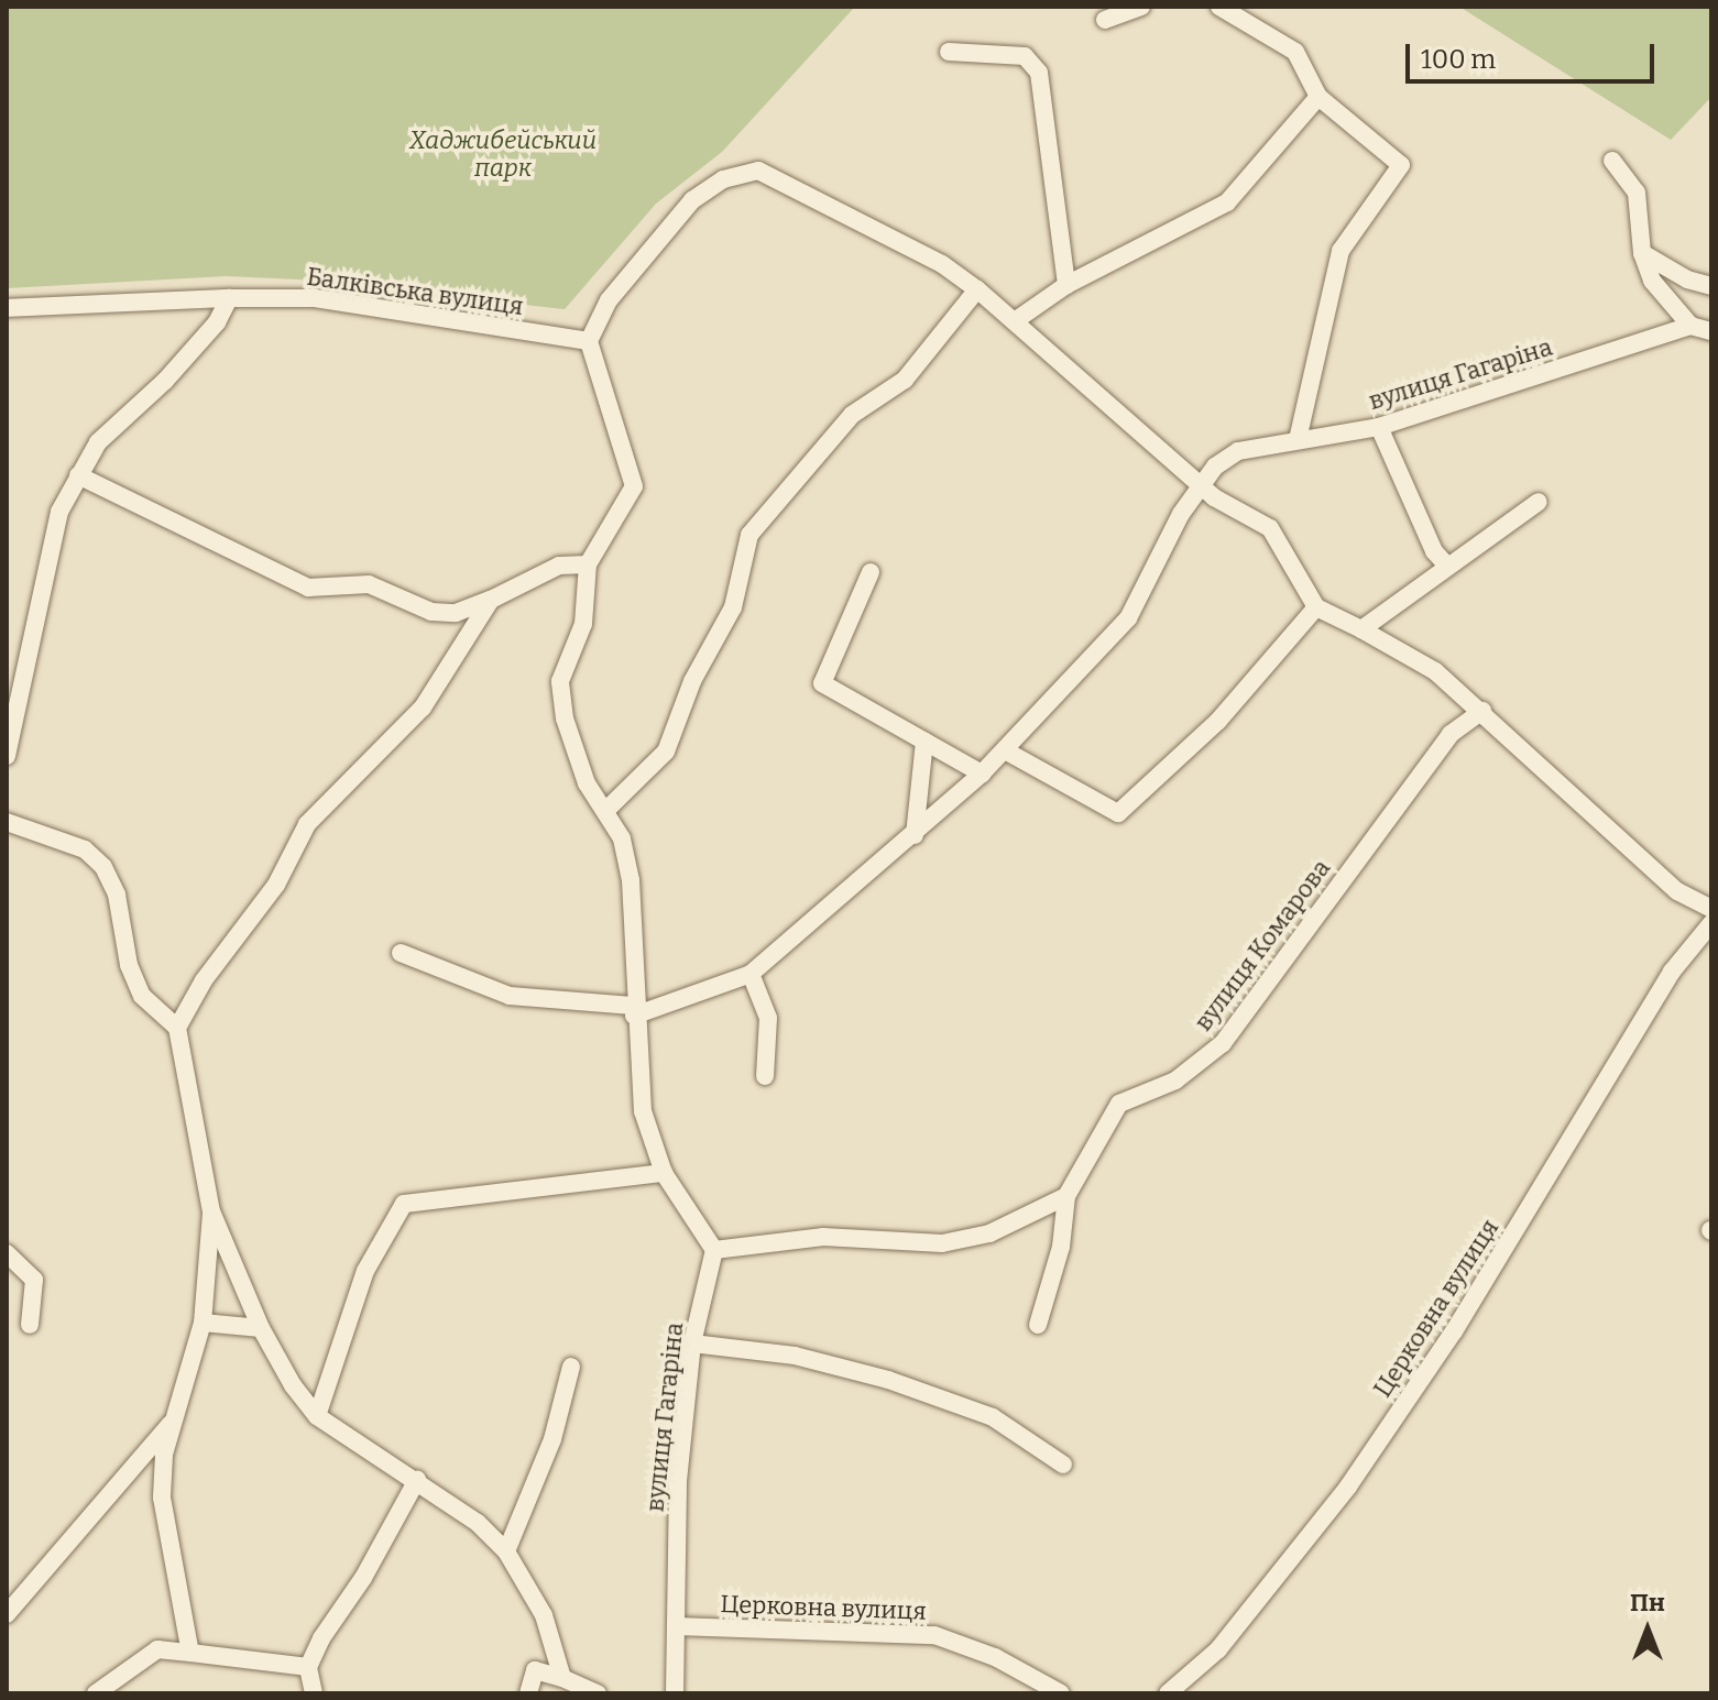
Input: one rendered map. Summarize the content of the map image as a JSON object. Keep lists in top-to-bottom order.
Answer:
{
  "streets": {
    "street": [
      "Балківська вулиця",
      "вулиця Гагаріна",
      "вулиця Комарова",
      "Церковна вулиця"
    ]
  },
  "crossings": [
    ["вулиця Гагаріна", "Церковна вулиця"]
  ],
  "parks": ["Хаджибейський парк"],
  "scale_bar": "100 m",
  "north": "top"
}
